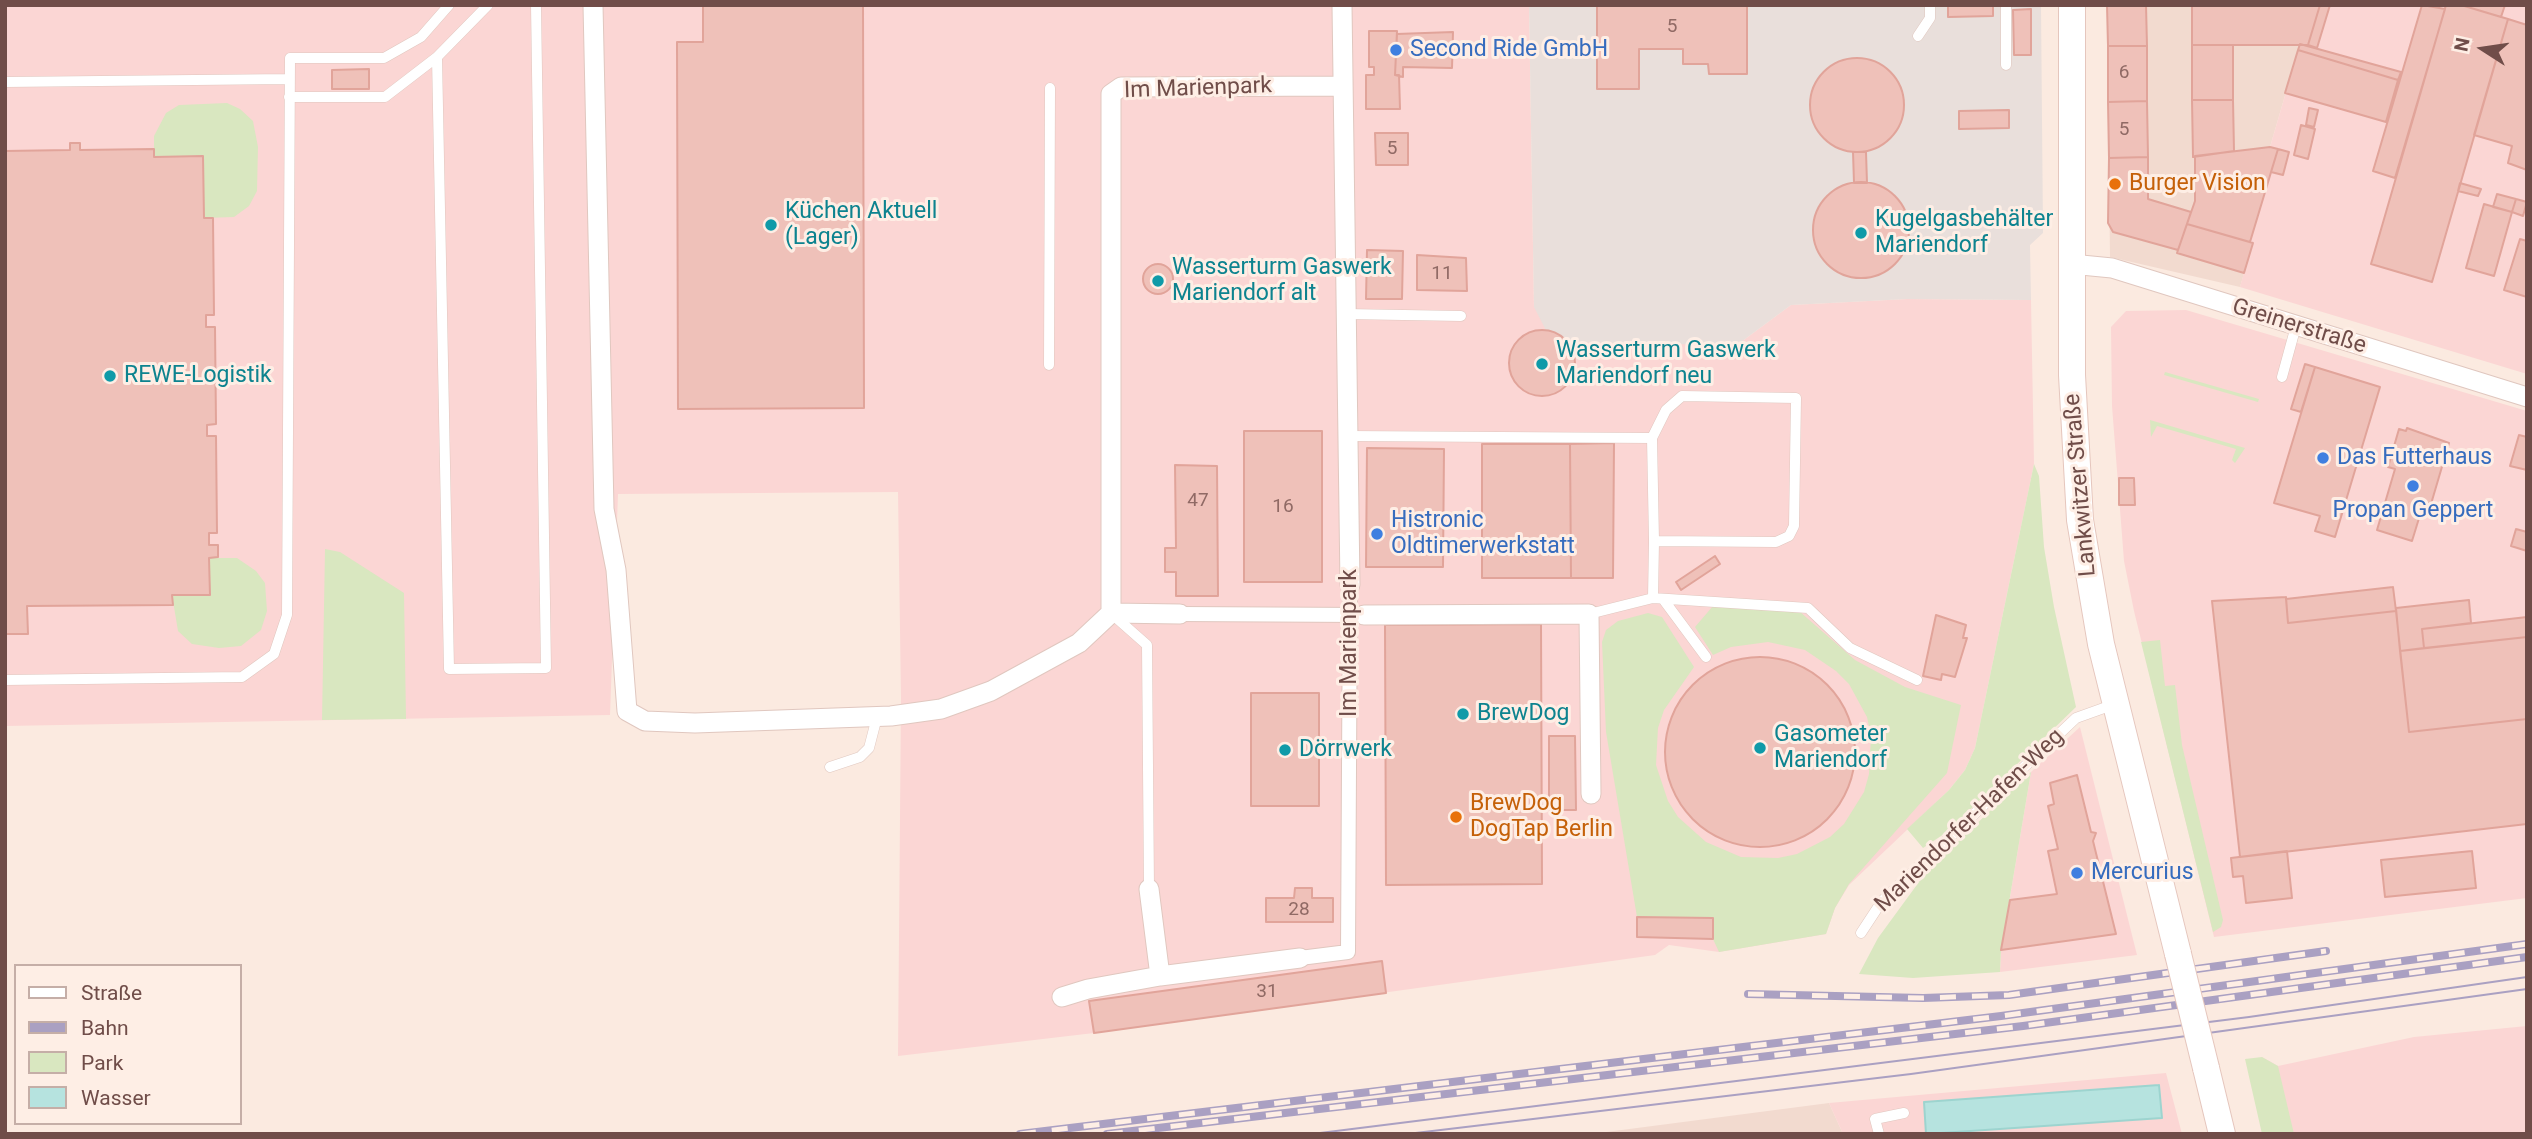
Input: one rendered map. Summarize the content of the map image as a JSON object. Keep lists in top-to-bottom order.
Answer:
{
  "streets": {
    "main road": ["Lankwitzer Straße"],
    "street": ["Im Marienpark", "Greinerstraße"],
    "lane": ["Mariendorfer-Hafen-Weg"]
  },
  "crossings": [
    ["Greinerstraße", "Lankwitzer Straße"],
    ["Lankwitzer Straße", "Mariendorfer-Hafen-Weg"]
  ],
  "places": [
    "Second Ride GmbH",
    "Burger Vision",
    "Küchen Aktuell (Lager)",
    "Kugelgasbehälter Mariendorf",
    "Wasserturm Gaswerk Mariendorf alt",
    "Wasserturm Gaswerk Mariendorf neu",
    "REWE-Logistik",
    "Das Futterhaus",
    "Propan Geppert",
    "Histronic Oldtimerwerkstatt",
    "BrewDog",
    "Gasometer Mariendorf",
    "Dörrwerk",
    "BrewDog DogTap Berlin",
    "Mercurius"
  ],
  "house_numbers": [
    "5",
    "6",
    "5",
    "5",
    "11",
    "47",
    "16",
    "28",
    "31"
  ],
  "legend": [
    "Straße",
    "Bahn",
    "Park",
    "Wasser"
  ],
  "north": "left"
}
